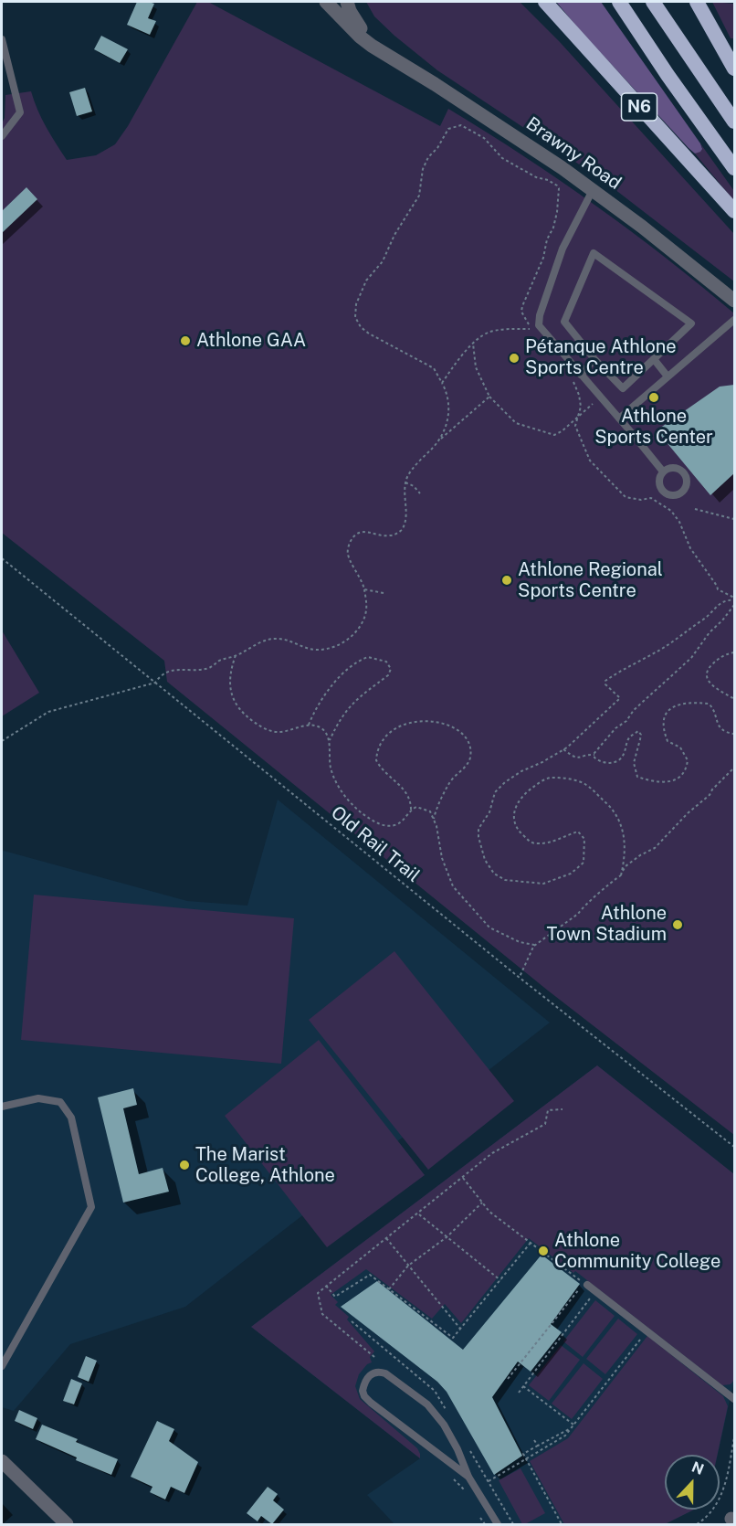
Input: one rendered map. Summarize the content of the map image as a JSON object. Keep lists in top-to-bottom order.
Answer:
{
  "streets": {
    "highway": ["N6"],
    "street": ["Brawny Road"],
    "path": ["Old Rail Trail"]
  },
  "places": [
    "Athlone GAA",
    "Pétanque Athlone Sports Centre",
    "Athlone Sports Center",
    "Athlone Regional Sports Centre",
    "Athlone Town Stadium",
    "The Marist College, Athlone",
    "Athlone Community College"
  ],
  "north": "top"
}
